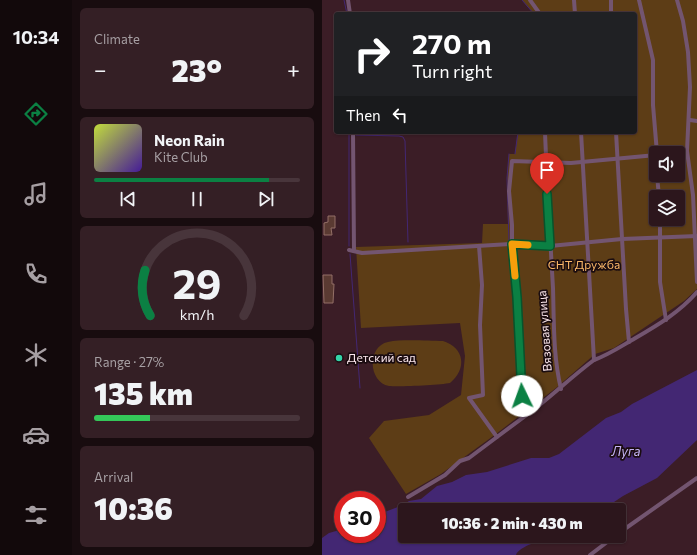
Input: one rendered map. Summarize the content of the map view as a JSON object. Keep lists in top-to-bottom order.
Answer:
{
  "streets": {
    "street": ["Вязовая улица"]
  },
  "water": ["Луга"],
  "parks": ["СНТ Дружба"],
  "places": ["Детский сад"],
  "page": {
    "tabs": "10:34",
    "tile": [
      "Climate",
      ["Range · 27%", "135 km"],
      ["Arrival", "10:36"]
    ],
    "turn": ["270 m", "Turn right"],
    "heat": ["−", "23°", "+"],
    "then": "Then",
    "song": ["Neon Rain", "Kite Club"],
    "limit": "30",
    "trip": "10:36 · 2 min · 430 m",
    "gauge": ["29", "km/h"]
  }
}
